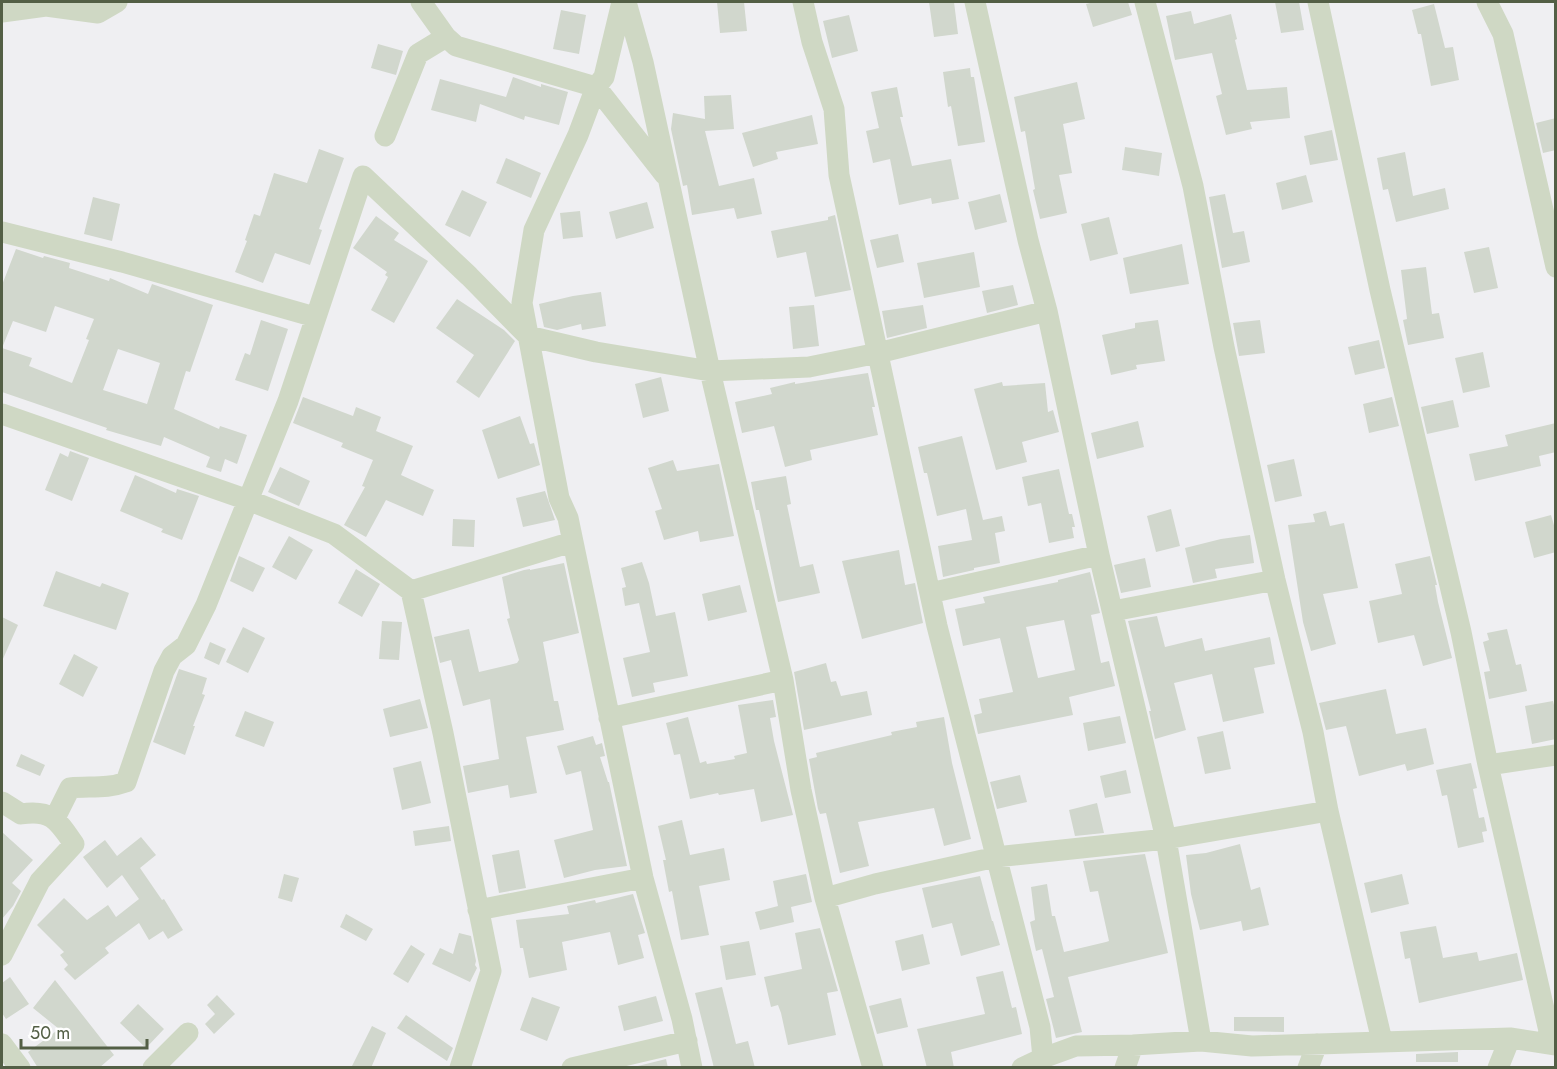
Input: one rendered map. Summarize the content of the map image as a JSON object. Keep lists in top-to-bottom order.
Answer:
{
  "scale_bar": "50 m"
}
